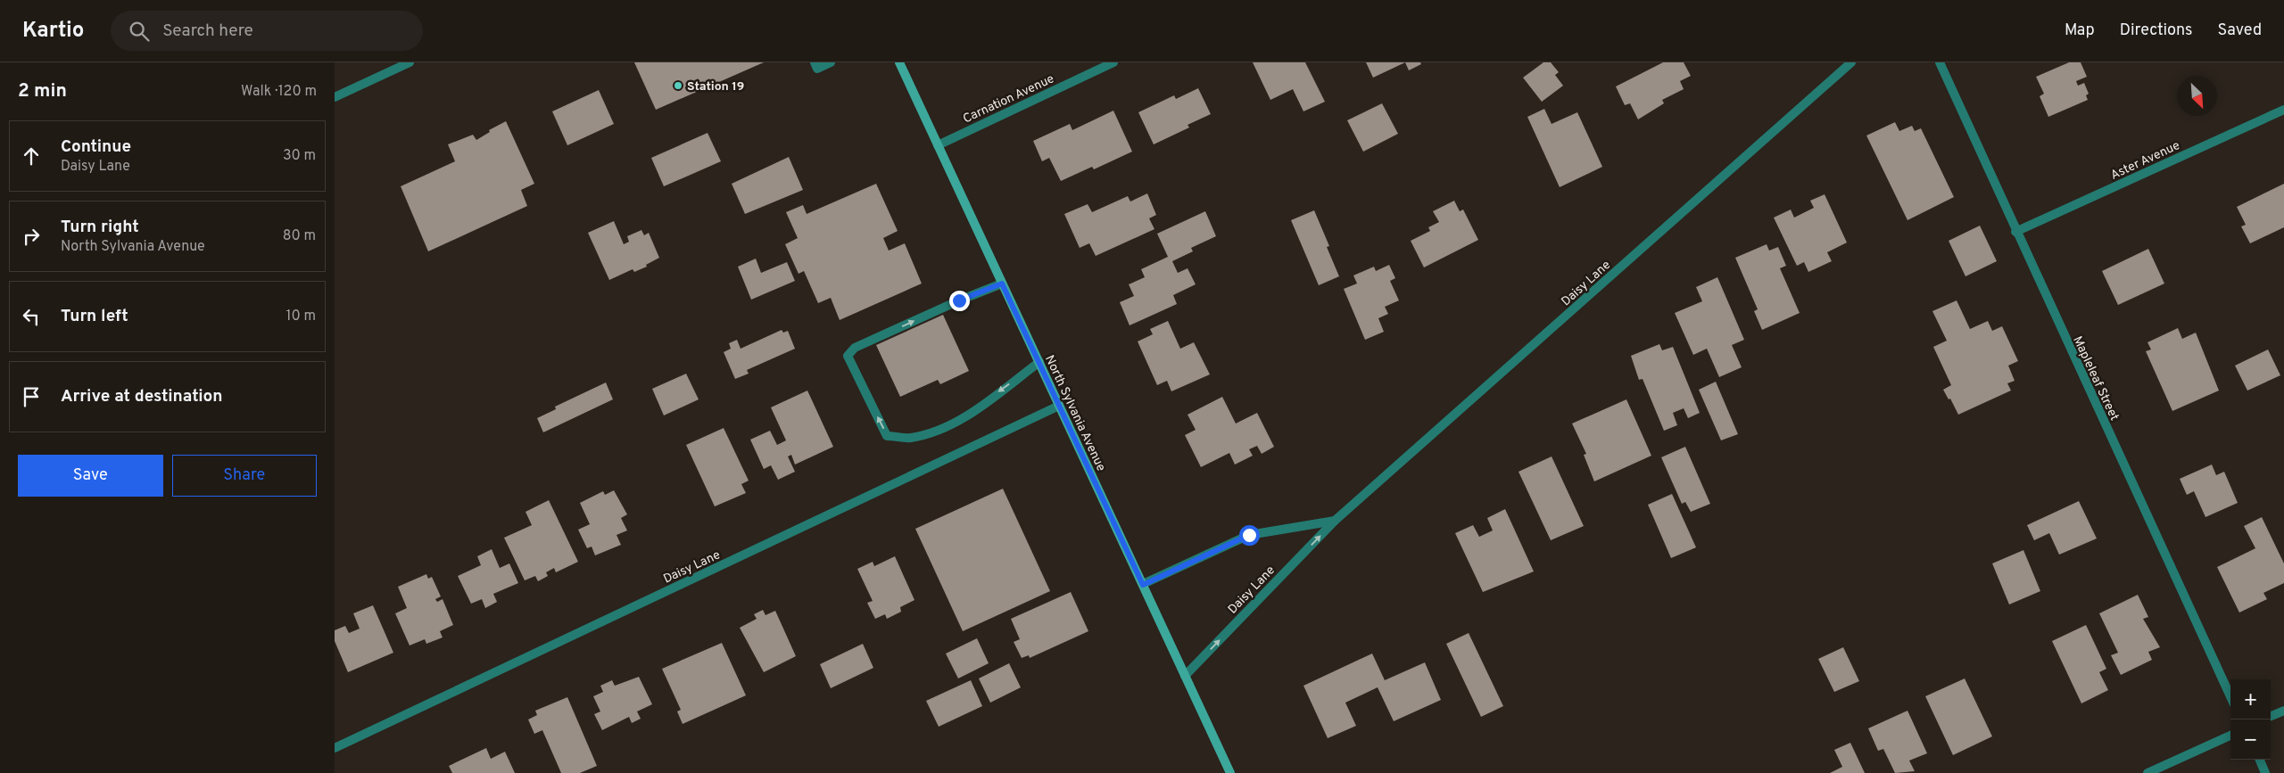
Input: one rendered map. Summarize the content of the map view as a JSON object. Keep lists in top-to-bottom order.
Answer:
{
  "streets": {
    "main road": ["North Sylvania Avenue"],
    "street": [
      "Carnation Avenue",
      "Aster Avenue",
      "Daisy Lane",
      "Mapleleaf Street"
    ]
  },
  "crossings": [
    ["Carnation Avenue", "North Sylvania Avenue"],
    ["Aster Avenue", "Mapleleaf Street"],
    ["Daisy Lane", "North Sylvania Avenue"]
  ],
  "places": ["Station 19"],
  "north": "bottom right",
  "page": {
    "header": "Kartio",
    "search": "Search here",
    "nav": ["Map", "Directions", "Saved"],
    "heading": ["2 min", "Walk · 120 m"],
    "list": [
      ["Continue", "Daisy Lane", "30 m"],
      ["Turn right", "North Sylvania Avenue", "80 m"],
      ["Turn left", "10 m"],
      "Arrive at destination"
    ],
    "buttons": ["Save", "Share"],
    "map_buttons": ["+", "−"]
  }
}
